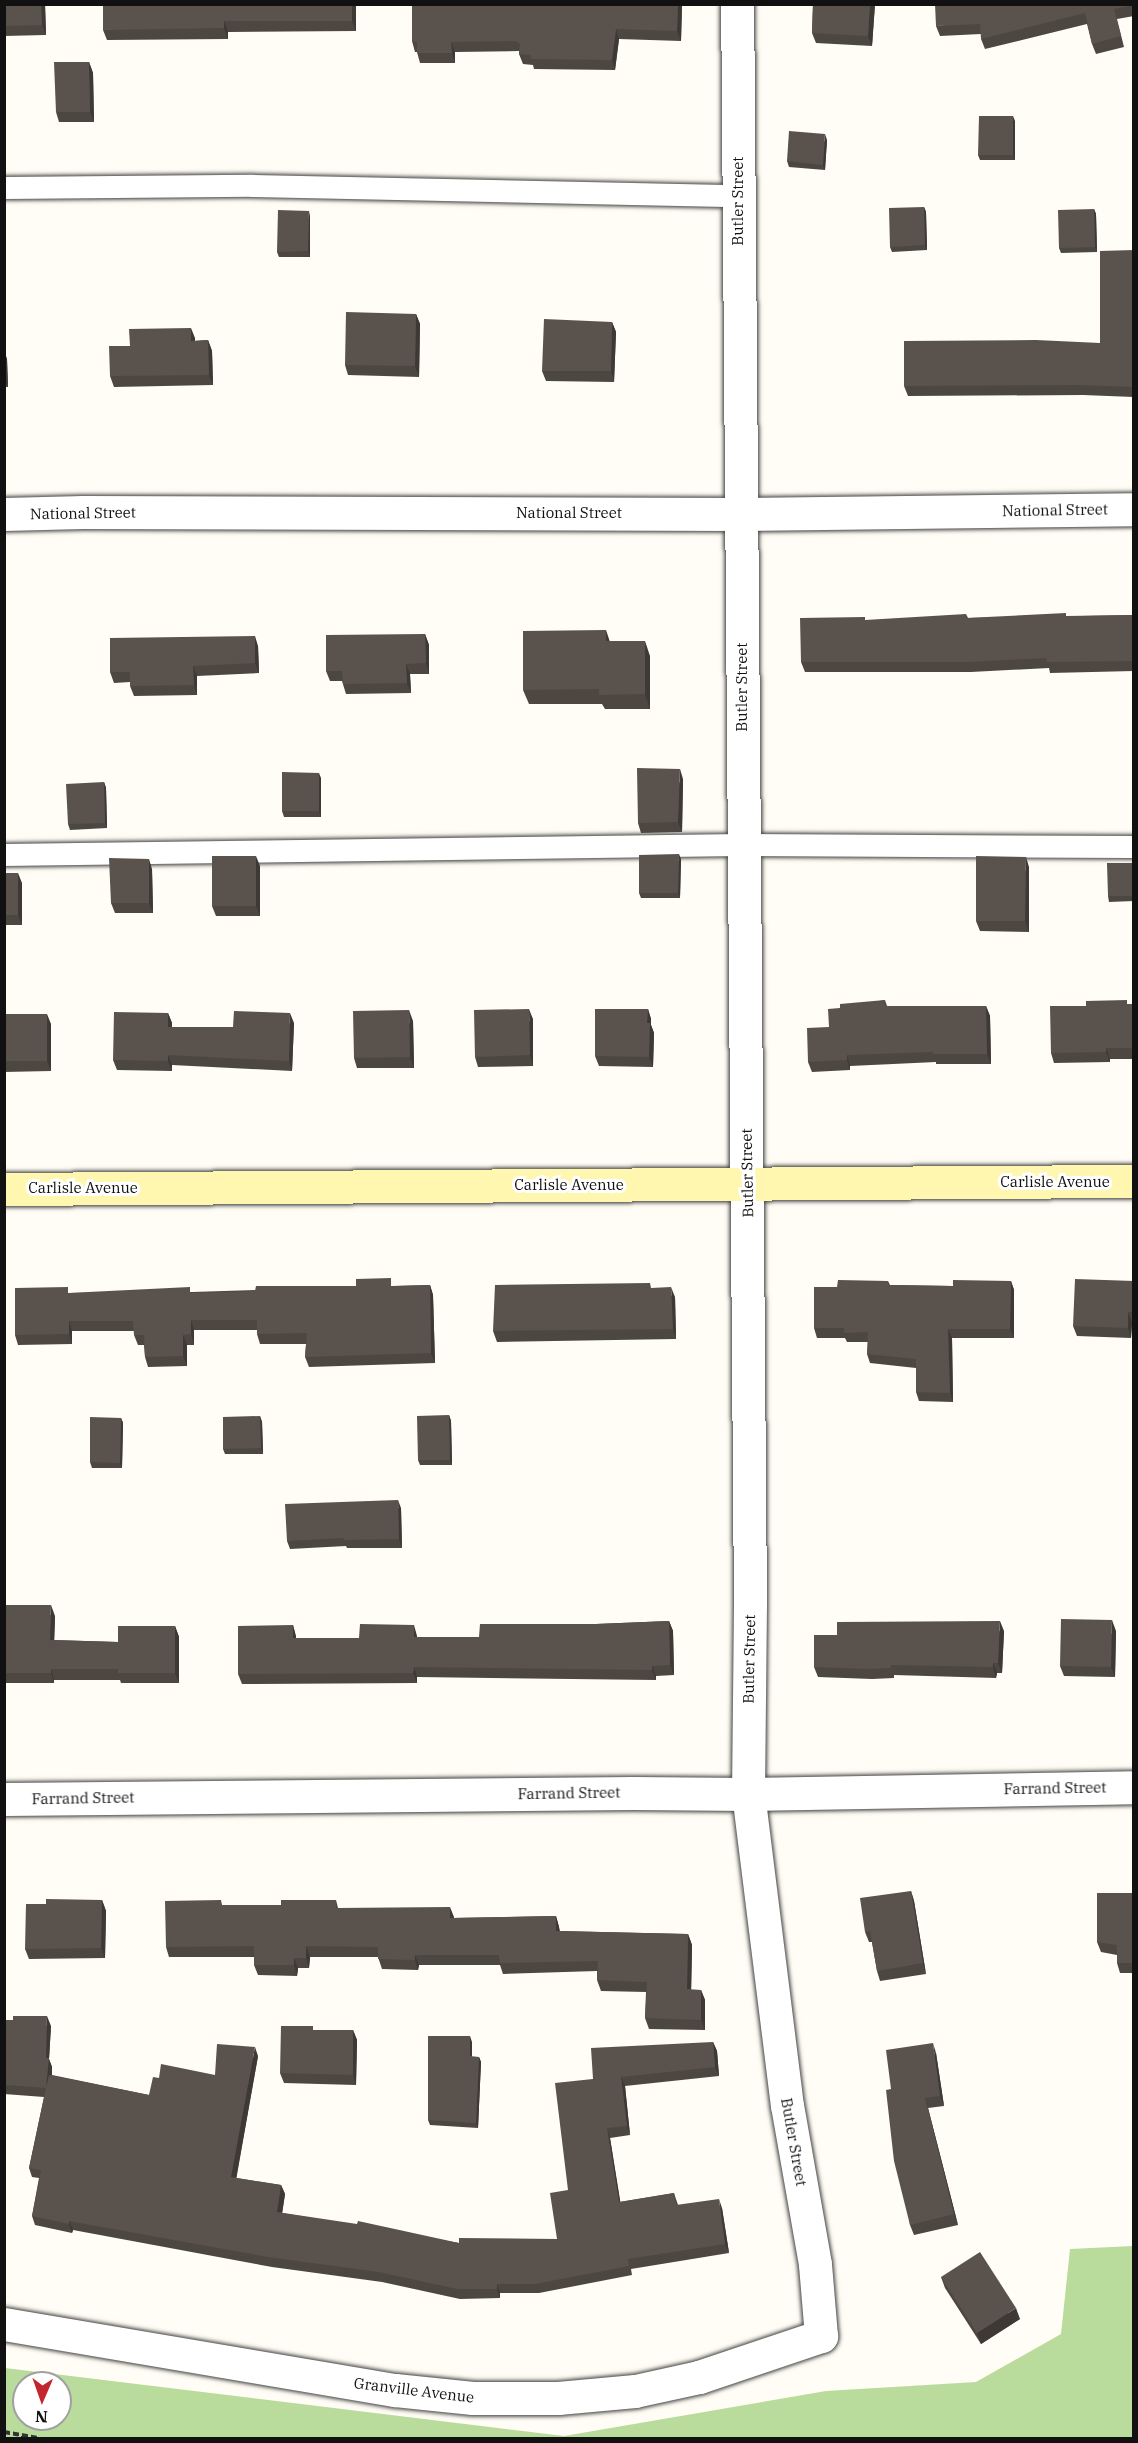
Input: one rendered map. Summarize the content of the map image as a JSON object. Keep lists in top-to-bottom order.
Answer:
{
  "streets": {
    "street": [
      "Butler Street",
      "National Street",
      "Carlisle Avenue",
      "Farrand Street",
      "Granville Avenue"
    ]
  },
  "crossings": [
    ["Butler Street", "National Street"],
    ["Butler Street", "Carlisle Avenue"],
    ["Butler Street", "Farrand Street"],
    ["Butler Street", "Granville Avenue"]
  ],
  "north": "bottom"
}
